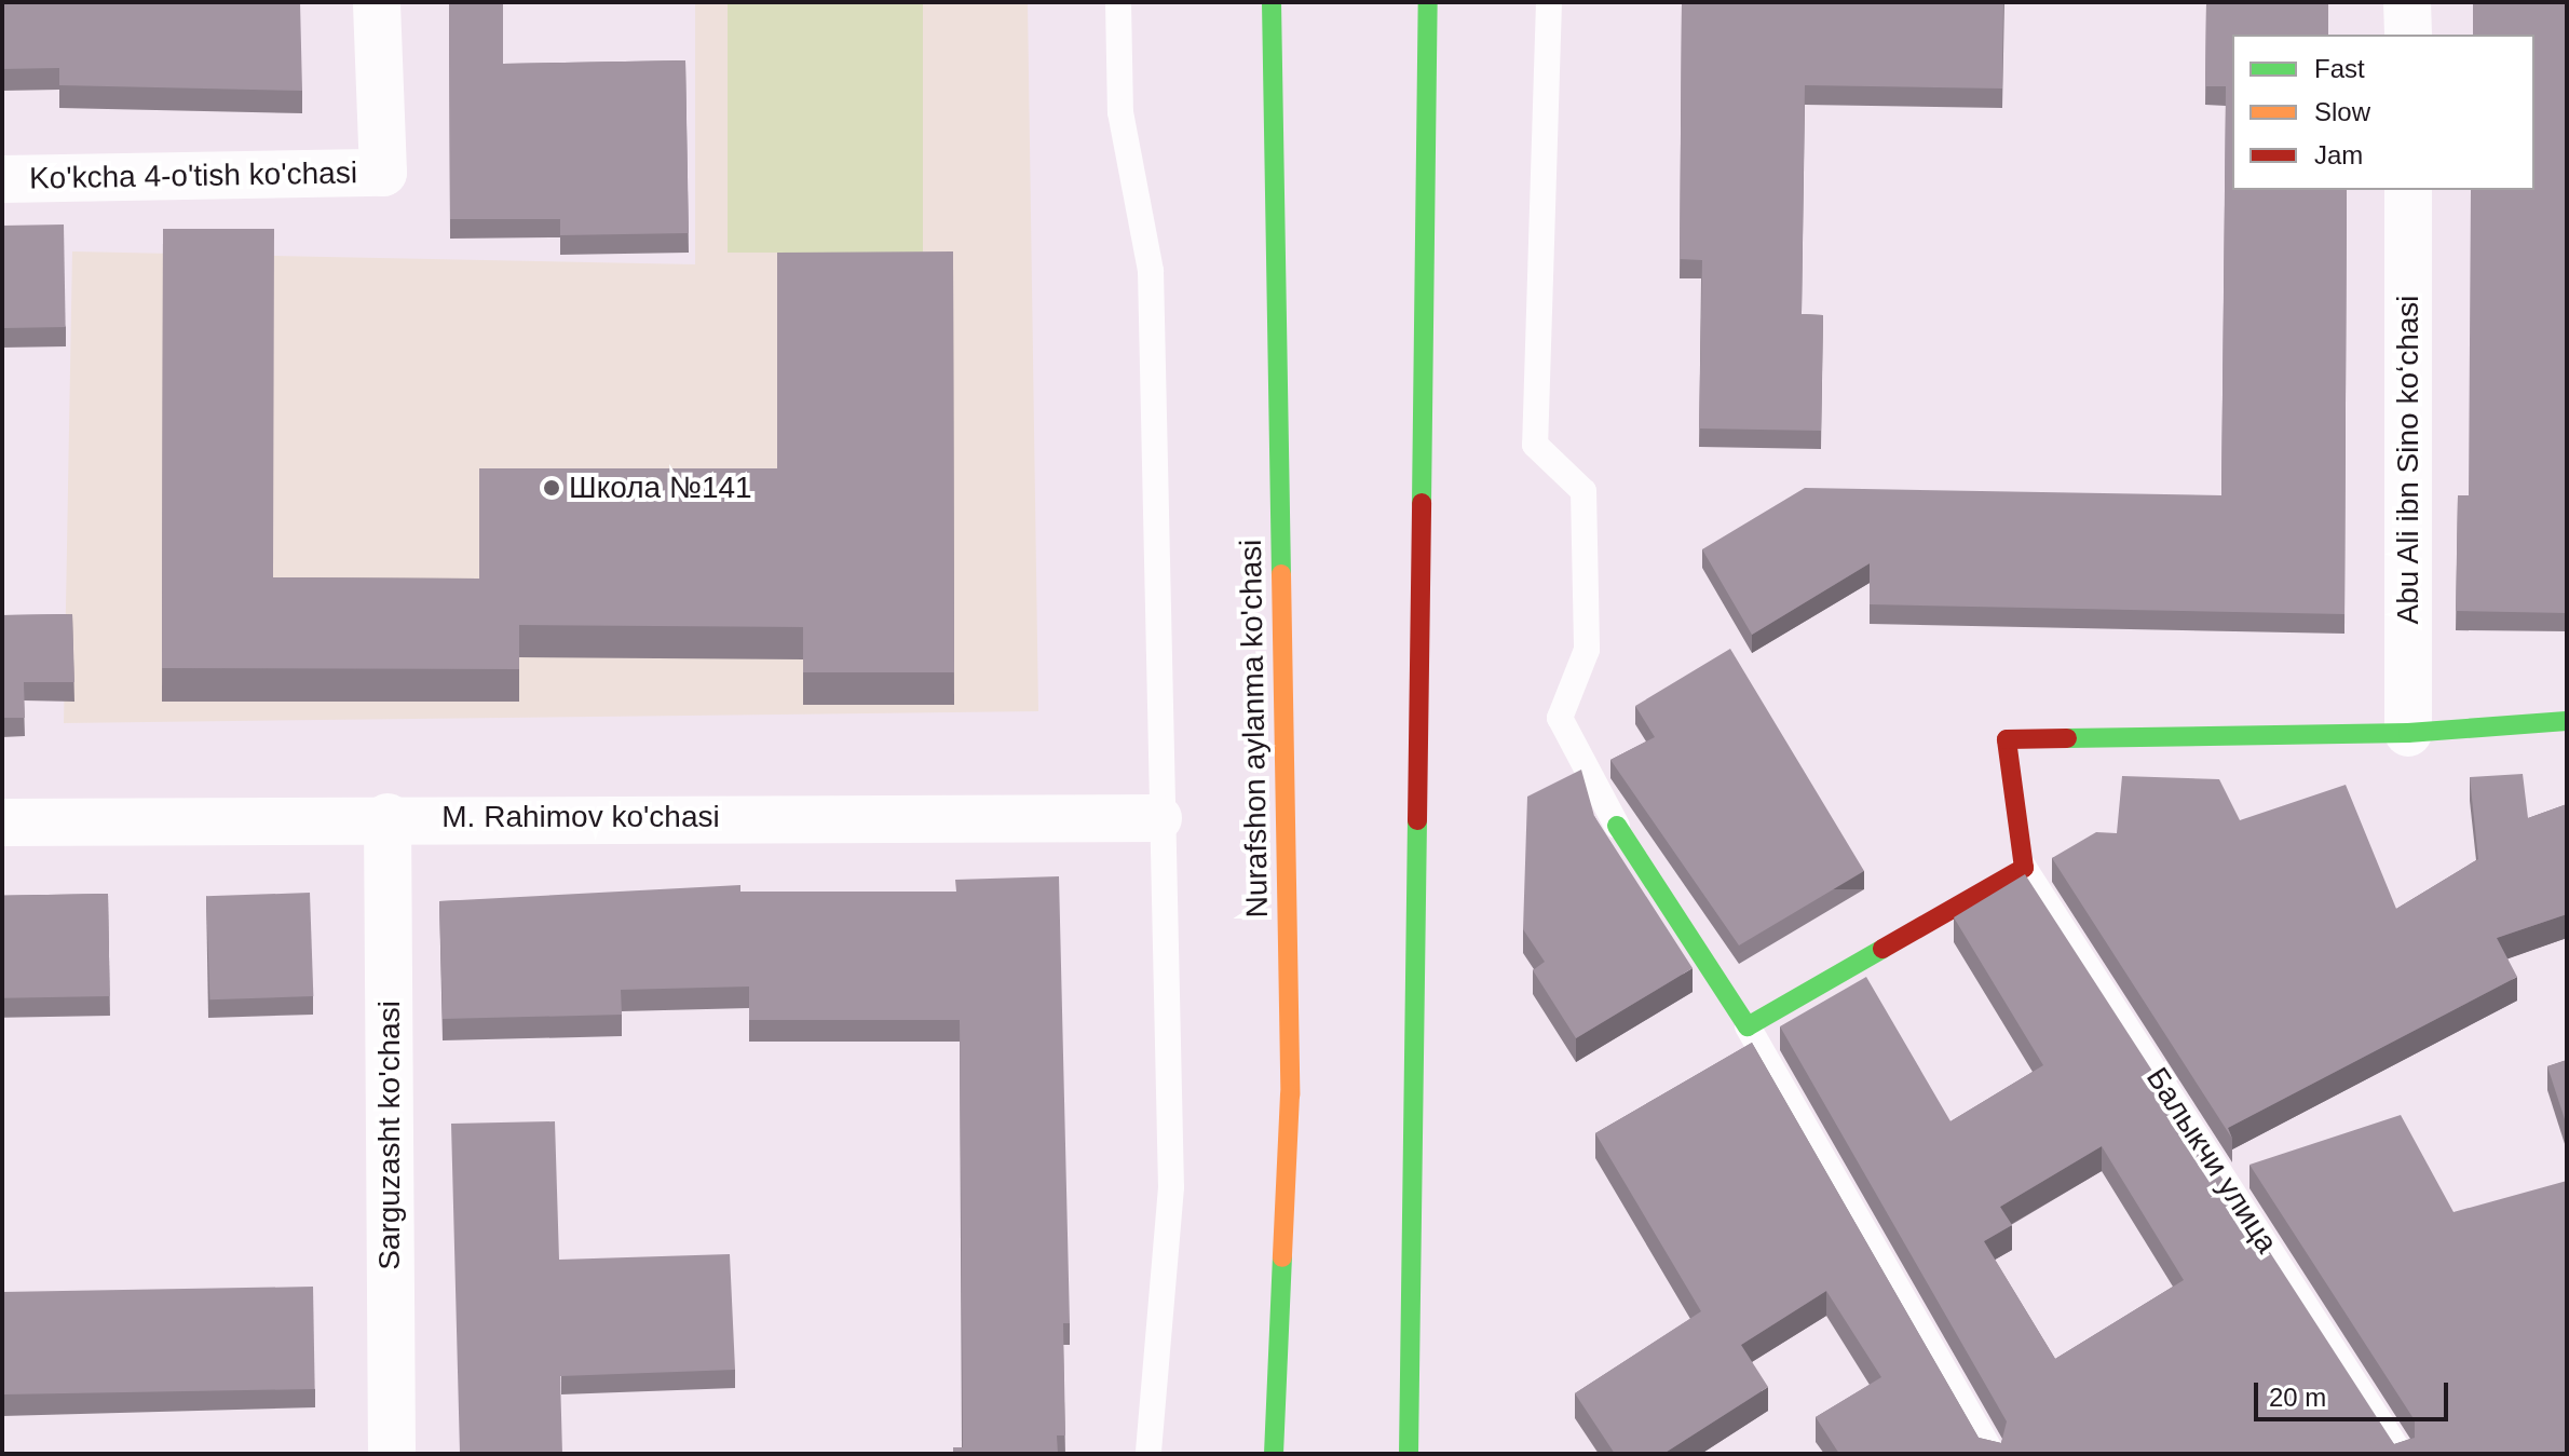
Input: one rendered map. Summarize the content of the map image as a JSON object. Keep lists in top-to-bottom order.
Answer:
{
  "streets": {
    "main road": ["Nurafshon aylanma ko'chasi", "Балыкчи улица"],
    "street": [
      "Ko'kcha 4-o'tish ko'chasi",
      "Abu Ali ibn Sino koʻchasi",
      "M. Rahimov ko'chasi",
      "Sarguzasht ko'chasi"
    ]
  },
  "crossings": [
    ["Abu Ali ibn Sino koʻchasi", "Балыкчи улица"],
    ["M. Rahimov ko'chasi", "Sarguzasht ko'chasi"]
  ],
  "places": ["Школа №141"],
  "legend": ["Fast", "Slow", "Jam"],
  "scale_bar": "20 m"
}
